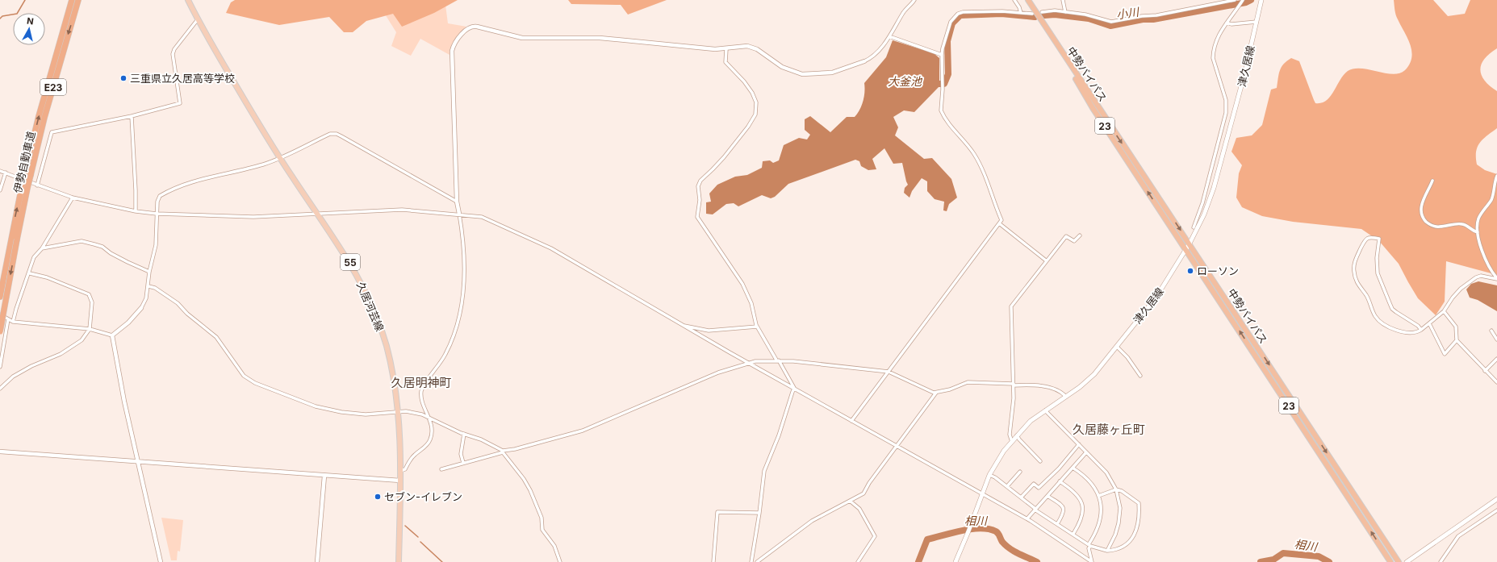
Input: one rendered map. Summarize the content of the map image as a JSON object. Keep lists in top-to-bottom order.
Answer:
{
  "streets": {
    "highway": [
      "中勢バイパス",
      "E23",
      "23",
      "伊勢自動車道"
    ],
    "main road": ["津久居線", "55", "久居河芸線"]
  },
  "crossings": [
    ["津久居線", "中勢バイパス"]
  ],
  "districts": ["久居明神町", "久居藤ヶ丘町"],
  "water": ["小川", "大釜池", "相川"],
  "places": ["三重県立久居高等学校", "ローソン", "セブン-イレブン"],
  "north": "top"
}
